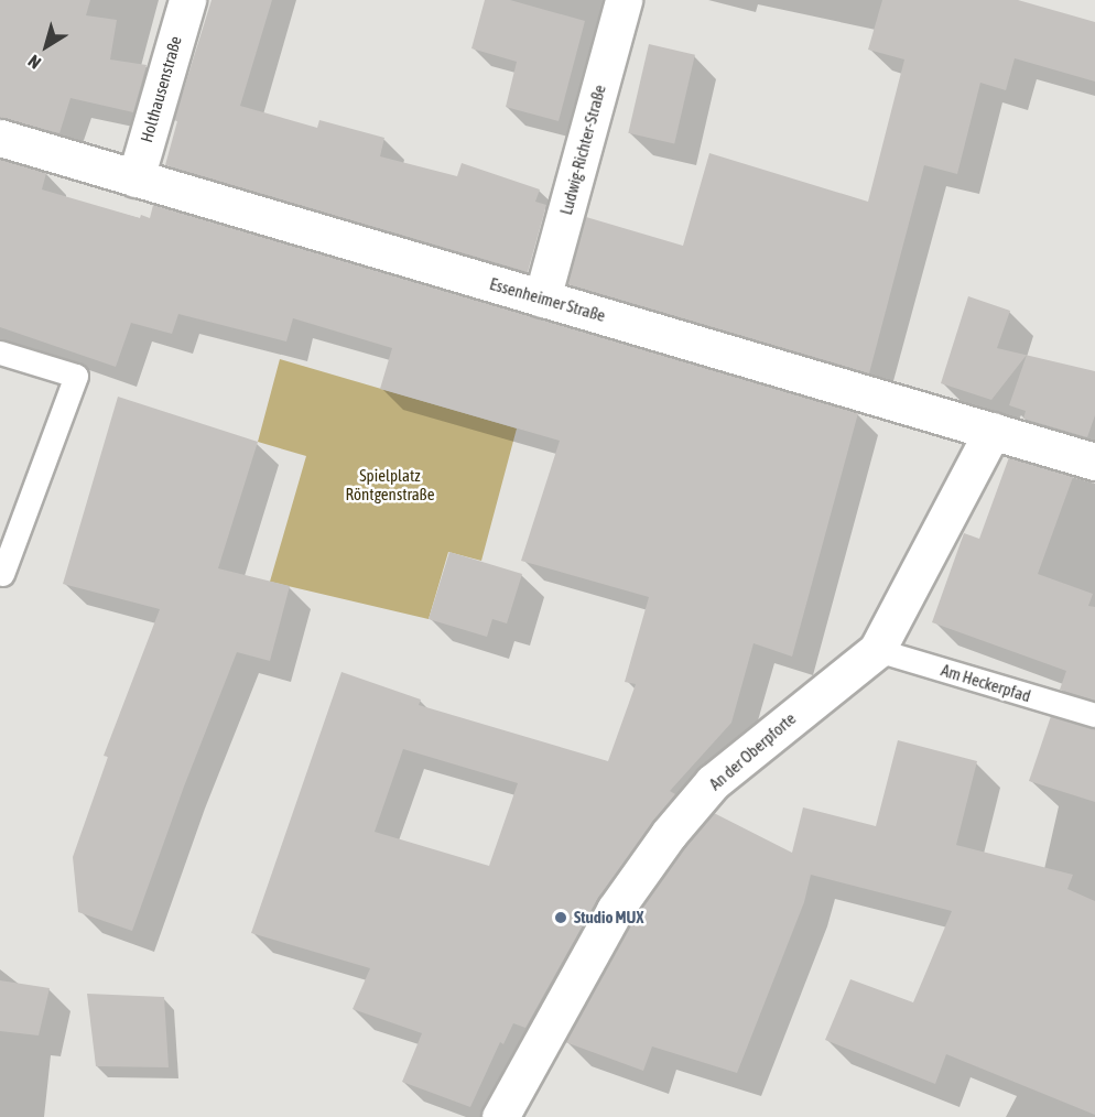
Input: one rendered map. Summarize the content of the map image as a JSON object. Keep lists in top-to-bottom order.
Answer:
{
  "streets": {
    "street": [
      "Holthausenstraße",
      "Ludwig-Richter-Straße",
      "Essenheimer Straße",
      "An der Oberpforte"
    ],
    "lane": ["Am Heckerpfad"]
  },
  "crossings": [
    ["Holthausenstraße", "Essenheimer Straße"],
    ["Ludwig-Richter-Straße", "Essenheimer Straße"],
    ["Essenheimer Straße", "An der Oberpforte"],
    ["Am Heckerpfad", "An der Oberpforte"]
  ],
  "parks": ["Spielplatz Röntgenstraße"],
  "places": ["Studio MUX"],
  "north": "bottom left"
}
